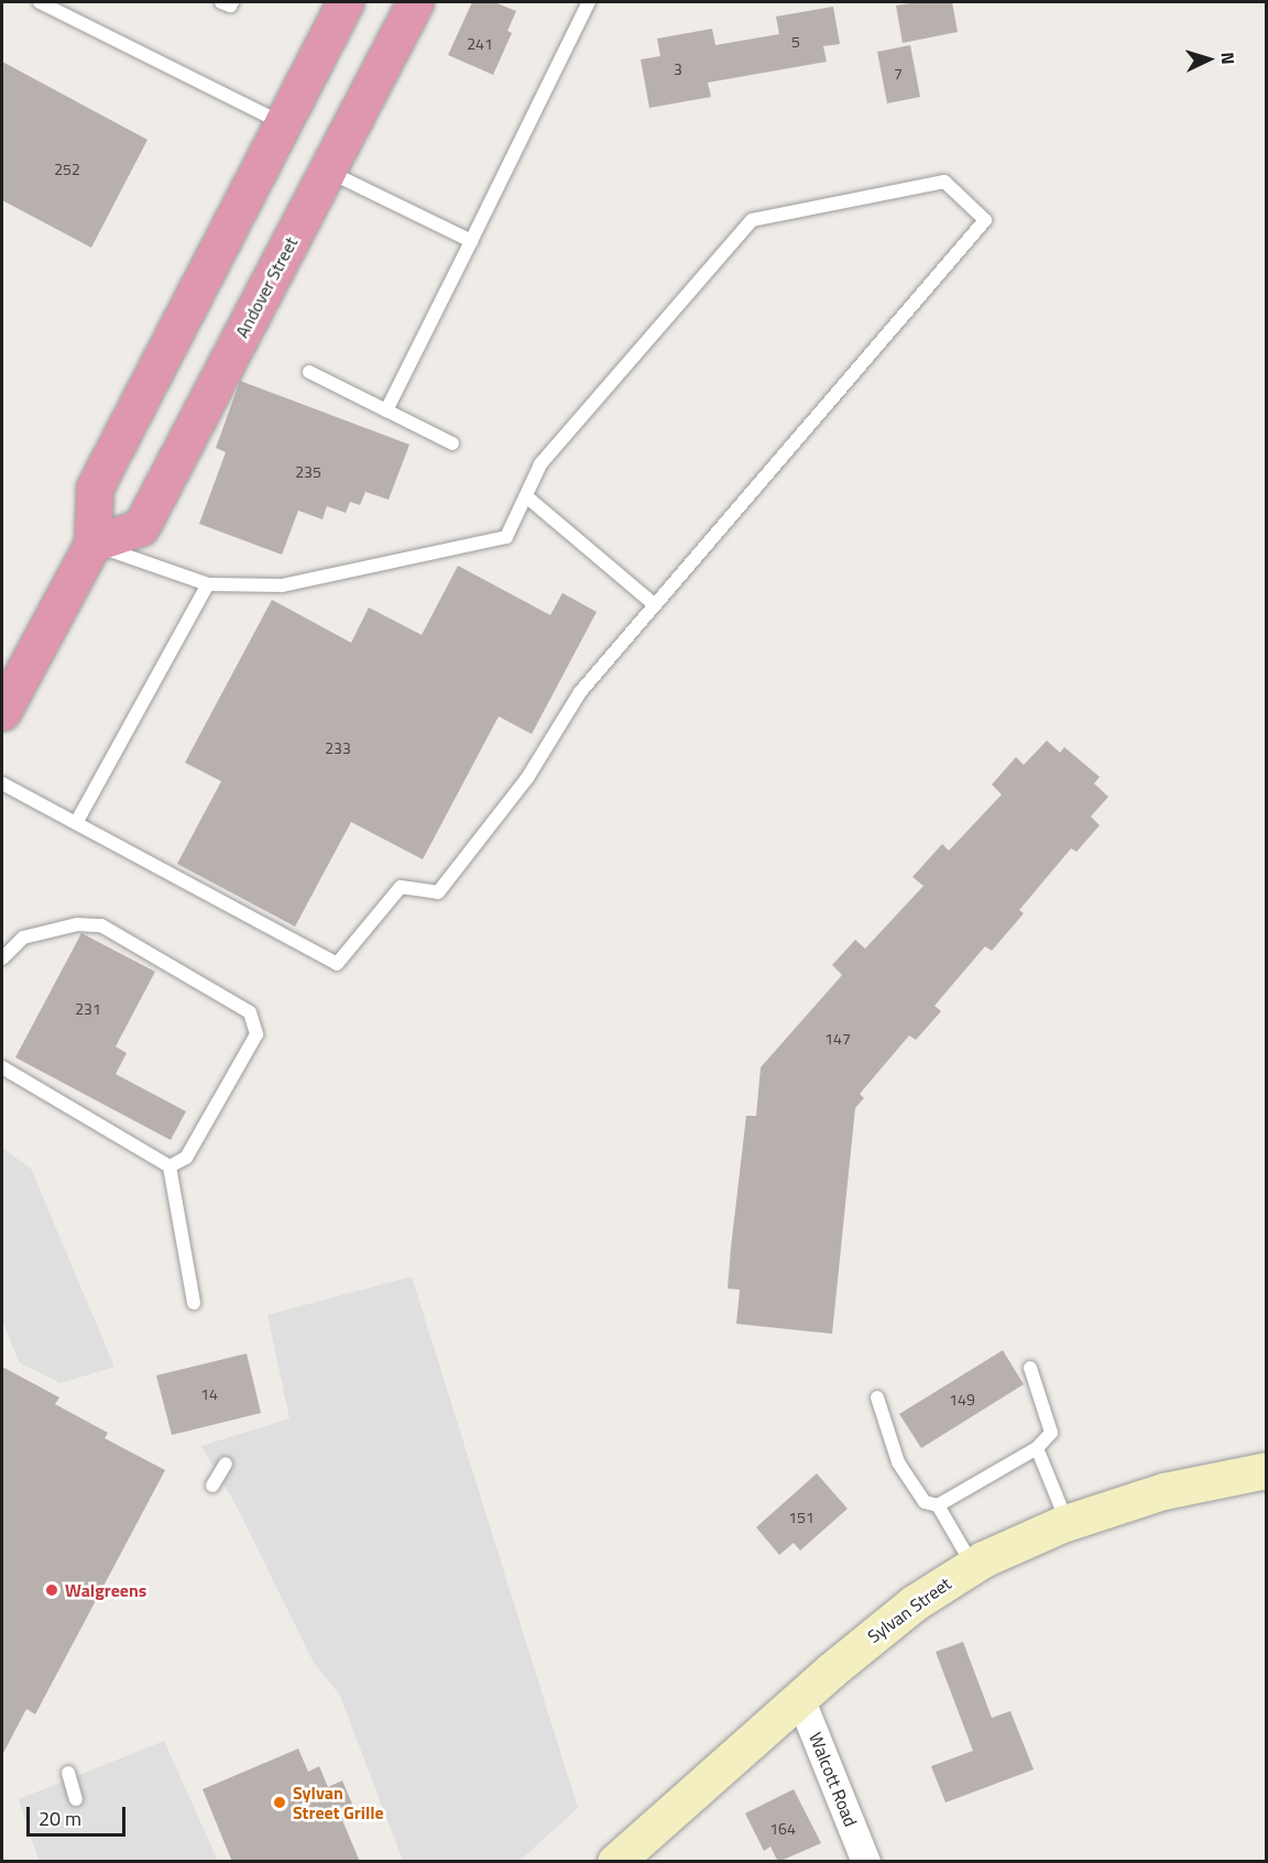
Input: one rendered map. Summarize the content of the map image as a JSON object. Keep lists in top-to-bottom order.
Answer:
{
  "streets": {
    "highway": ["Andover Street"],
    "main road": ["Sylvan Street"],
    "street": ["Walcott Road"]
  },
  "crossings": [
    ["Sylvan Street", "Walcott Road"]
  ],
  "places": ["Walgreens", "Sylvan Street Grille"],
  "house_numbers": [
    "5",
    "241",
    "3",
    "7",
    "252",
    "235",
    "233",
    "231",
    "147",
    "14",
    "149",
    "151",
    "164"
  ],
  "scale_bar": "20 m",
  "north": "right"
}
